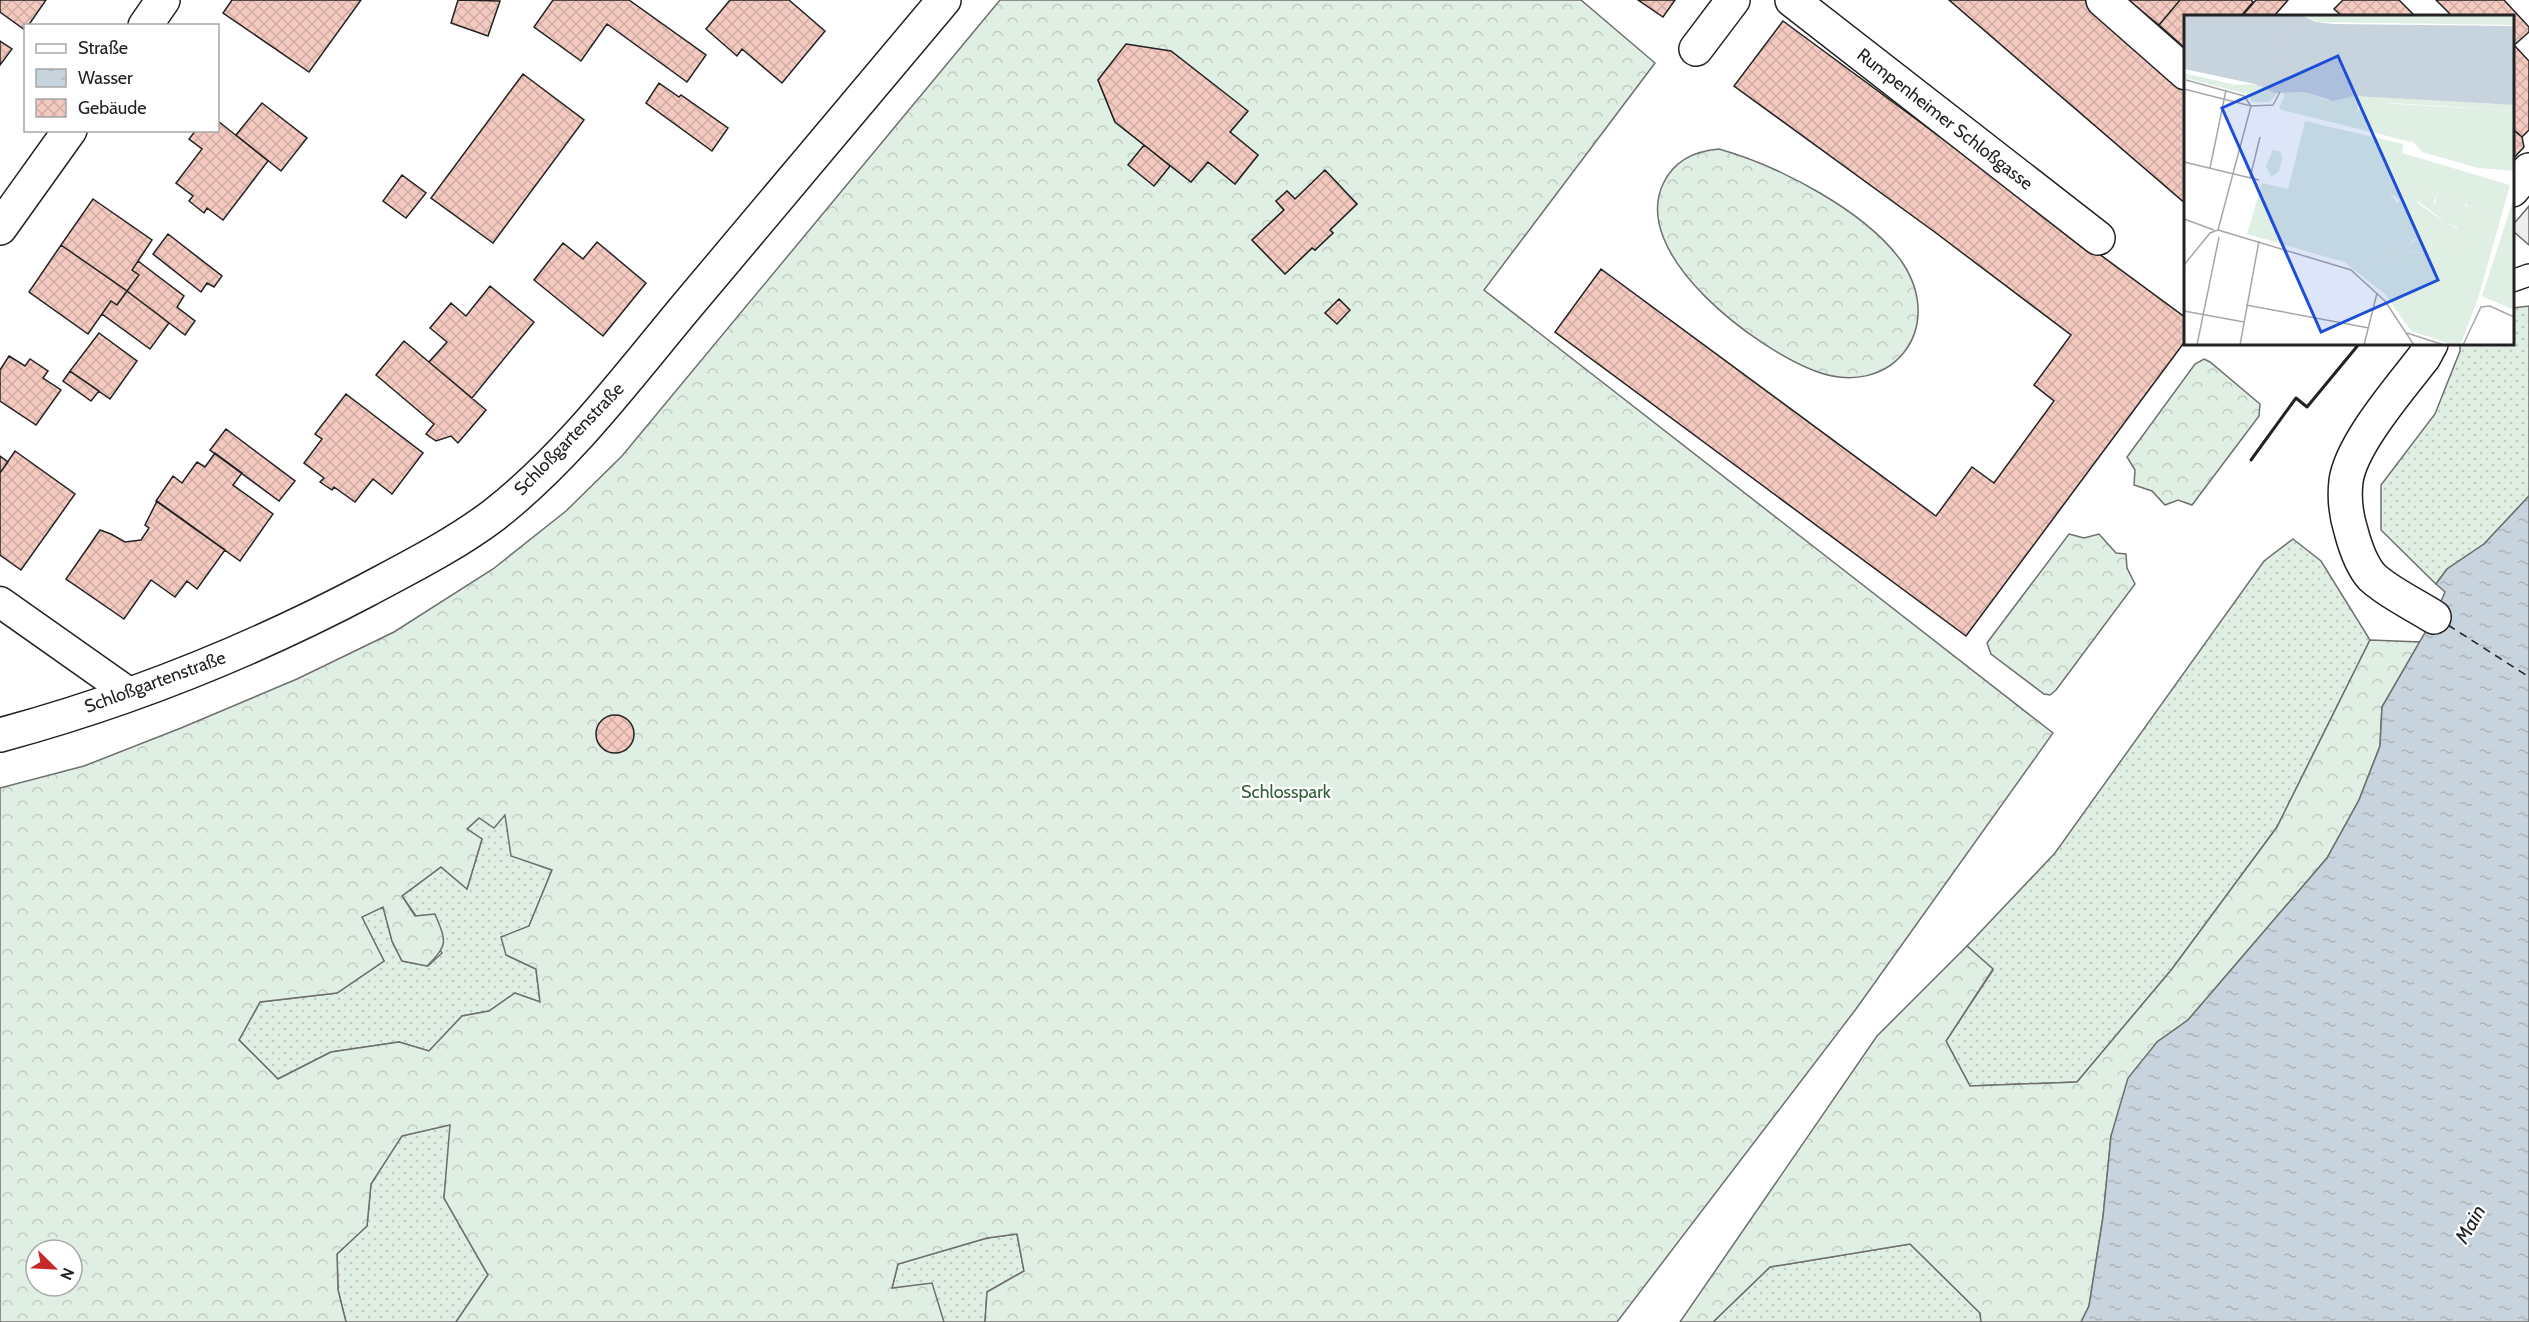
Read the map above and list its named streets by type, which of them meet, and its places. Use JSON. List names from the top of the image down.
{
  "streets": {
    "street": ["Rumpenheimer Schloßgasse", "Schloßgartenstraße"]
  },
  "water": ["Main"],
  "parks": ["Schlosspark"],
  "legend": ["Straße", "Wasser", "Gebäude"],
  "north": "bottom right"
}
